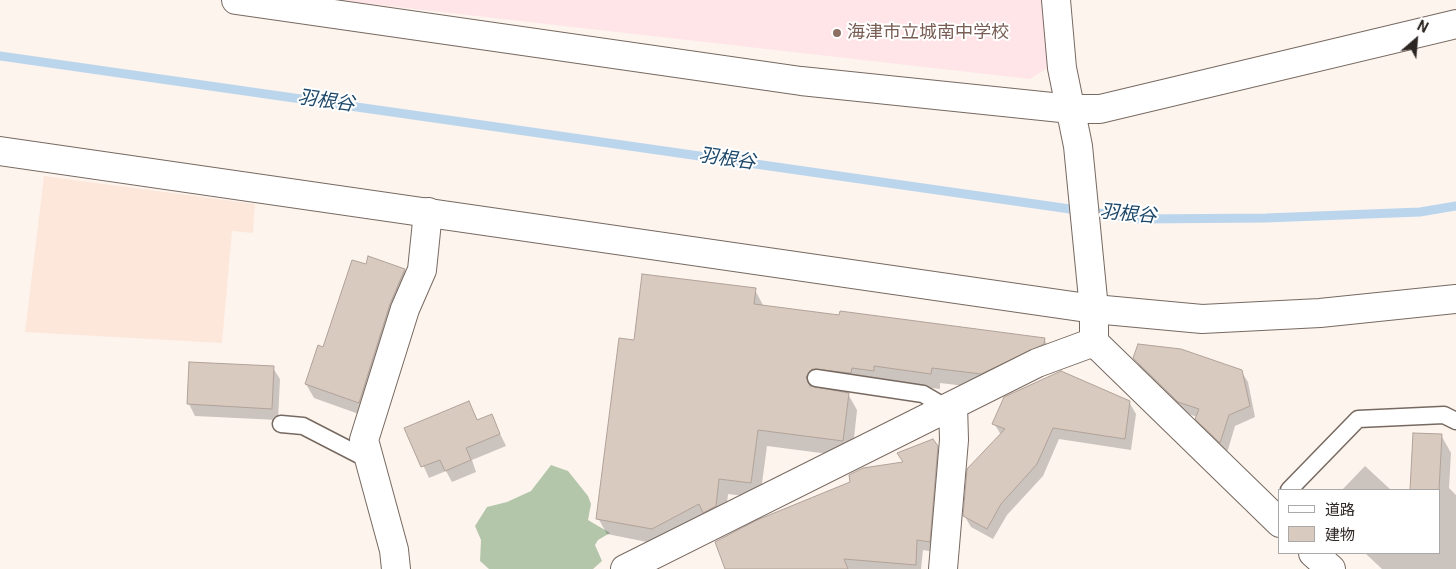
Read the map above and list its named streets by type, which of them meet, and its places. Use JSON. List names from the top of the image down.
{
  "water": ["羽根谷"],
  "places": ["海津市立城南中学校"],
  "legend": ["道路", "建物"],
  "north": "top right"
}
